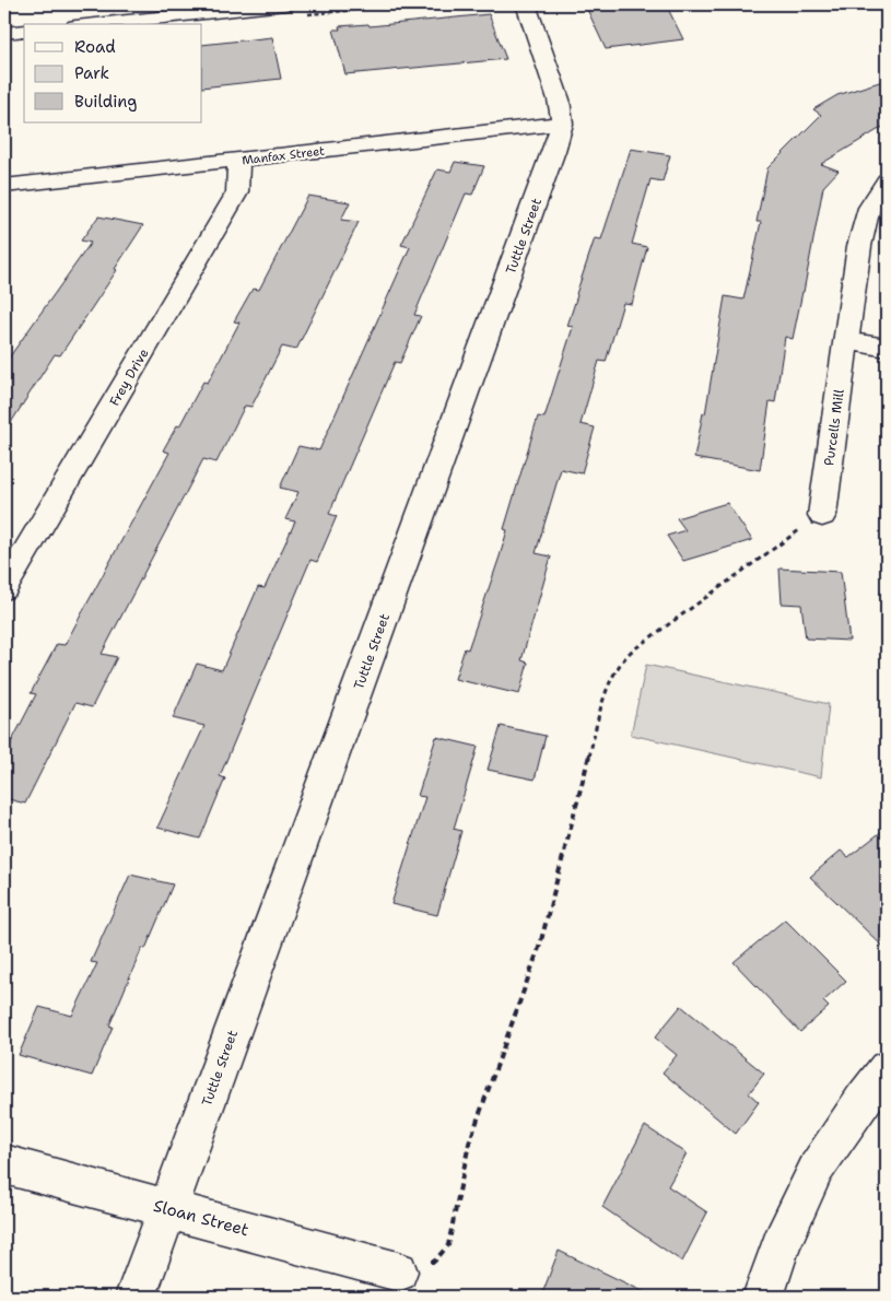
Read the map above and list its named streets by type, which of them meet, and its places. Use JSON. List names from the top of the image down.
{
  "streets": {
    "street": [
      "Manfax Street",
      "Tuttle Street",
      "Frey Drive",
      "Purcells Mill",
      "Sloan Street"
    ]
  },
  "crossings": [
    ["Manfax Street", "Tuttle Street"],
    ["Manfax Street", "Frey Drive"],
    ["Tuttle Street", "Sloan Street"]
  ],
  "legend": ["Road", "Park", "Building"]
}
